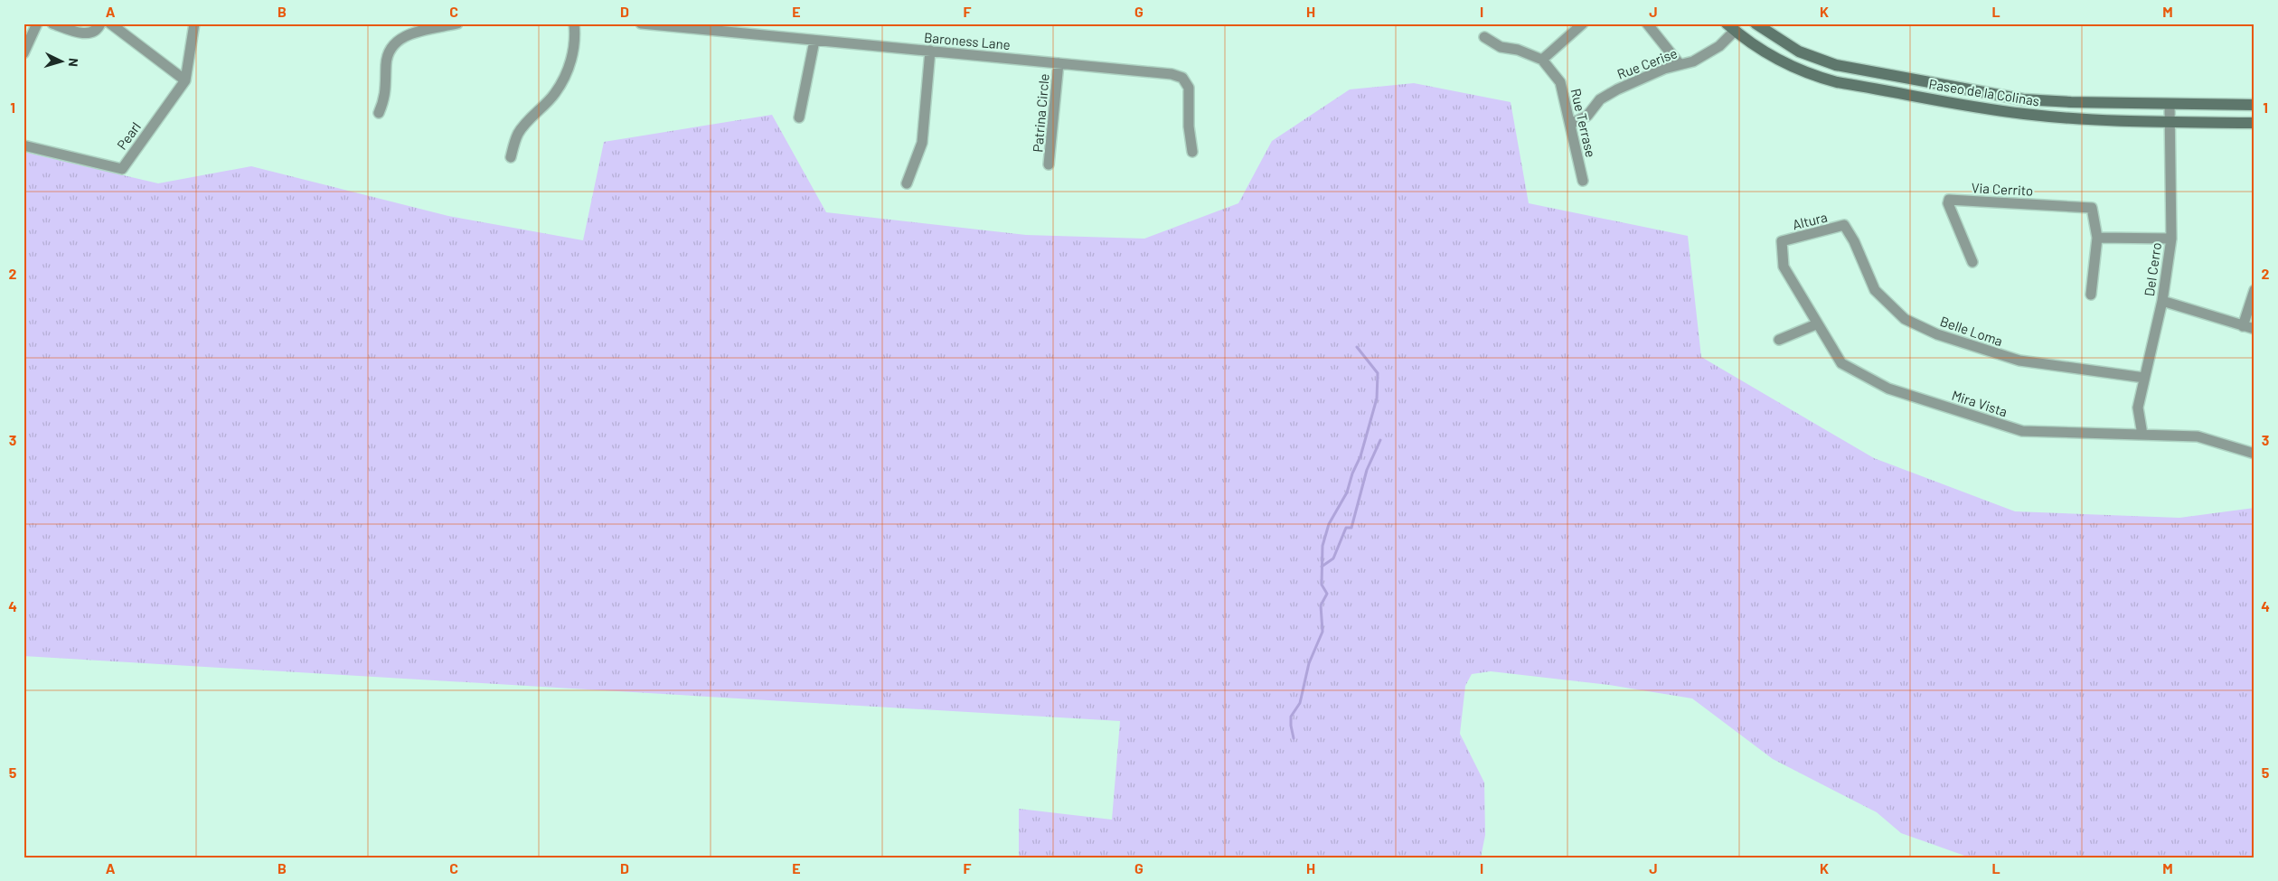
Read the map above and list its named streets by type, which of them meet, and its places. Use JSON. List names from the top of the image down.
{
  "streets": {
    "main road": ["Paseo de la Colinas"],
    "street": [
      "Baroness Lane",
      "Rue Cerise",
      "Patrina Circle",
      "Rue Terrase",
      "Pearl",
      "Via Cerrito",
      "Altura",
      "Del Cerro",
      "Belle Loma",
      "Mira Vista"
    ]
  },
  "crossings": [
    ["Baroness Lane", "Patrina Circle"],
    ["Rue Cerise", "Paseo de la Colinas"],
    ["Rue Cerise", "Rue Terrase"],
    ["Paseo de la Colinas", "Del Cerro"],
    ["Altura", "Belle Loma"],
    ["Altura", "Mira Vista"],
    ["Del Cerro", "Belle Loma"],
    ["Del Cerro", "Mira Vista"]
  ],
  "north": "right",
  "grid": {
    "columns": [
      "A",
      "B",
      "C",
      "D",
      "E",
      "F",
      "G",
      "H",
      "I",
      "J",
      "K",
      "L",
      "M"
    ],
    "rows": [
      "1",
      "2",
      "3",
      "4",
      "5"
    ]
  }
}
